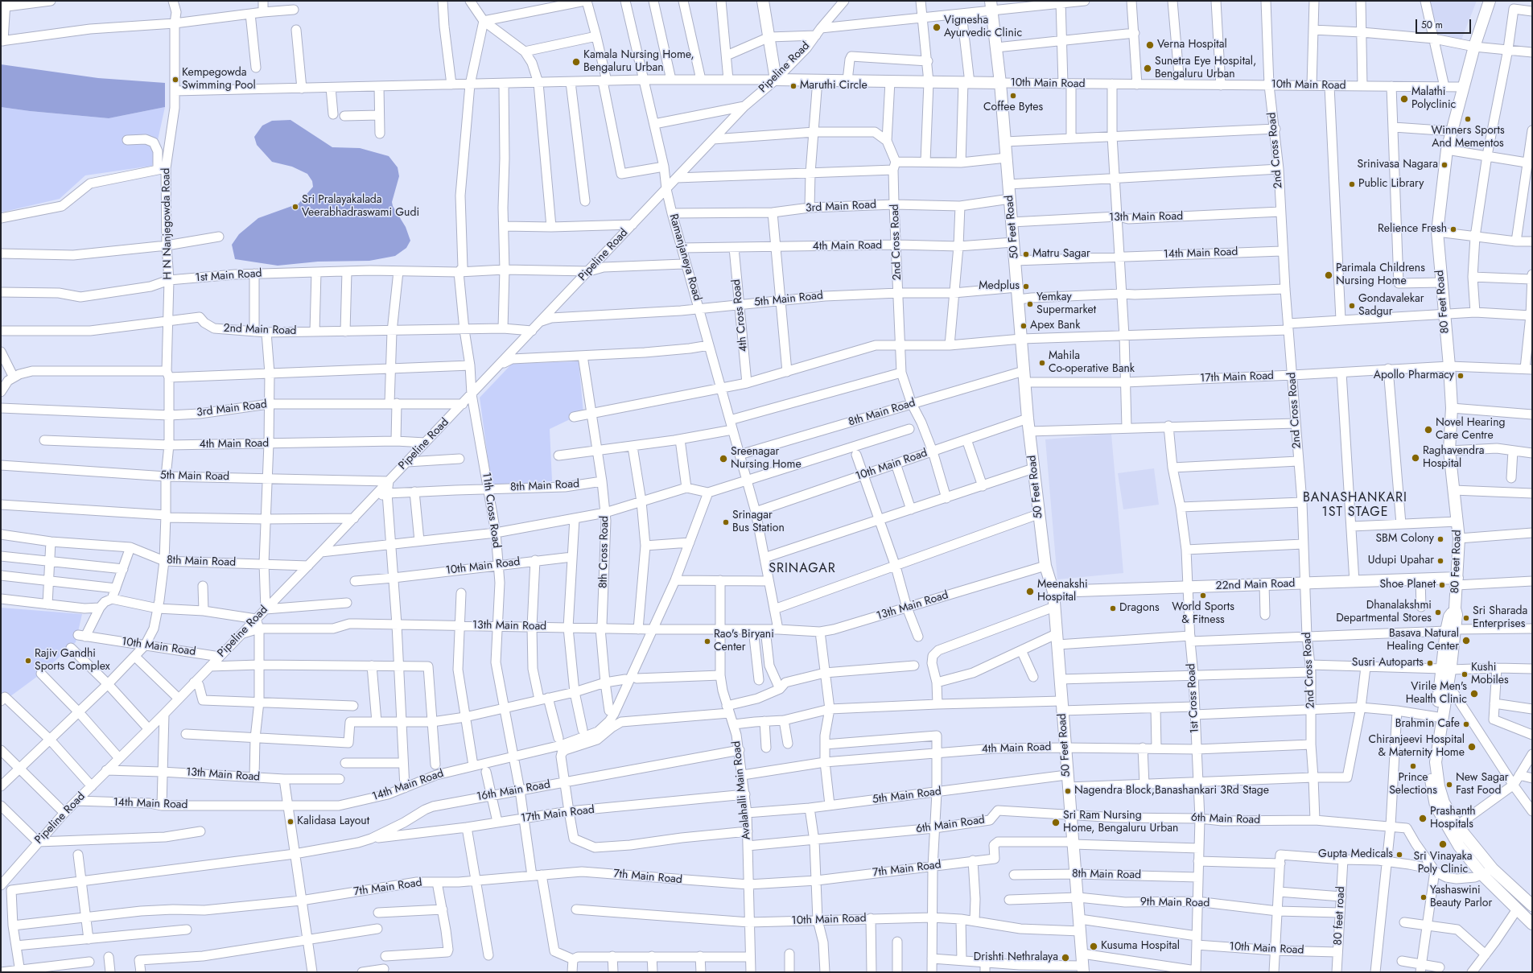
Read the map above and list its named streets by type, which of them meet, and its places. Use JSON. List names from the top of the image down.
{
  "streets": {
    "main road": ["50 Feet Road", "80 Feet Road", "22nd Main Road"],
    "street": [
      "Pipeline Road",
      "10th Main Road",
      "2nd Cross Road",
      "3rd Main Road",
      "13th Main Road",
      "H N Nanjegowda Road",
      "4th Main Road",
      "14th Main Road",
      "Ramanjaneya Road",
      "1st Main Road",
      "5th Main Road",
      "4th Cross Road",
      "2nd Main Road",
      "17th Main Road",
      "8th Main Road",
      "11th Cross Road",
      "8th Cross Road",
      "1st Cross Road",
      "Avalahalli Main Road",
      "16th Main Road",
      "6th Main Road",
      "7th Main Road",
      "9th Main Road",
      "80 feet road"
    ]
  },
  "crossings": [
    ["Pipeline Road", "10th Main Road"],
    ["Pipeline Road", "3rd Main Road"],
    ["Pipeline Road", "13th Main Road"],
    ["Pipeline Road", "4th Main Road"],
    ["Pipeline Road", "14th Main Road"],
    ["Pipeline Road", "Ramanjaneya Road"],
    ["Pipeline Road", "5th Main Road"],
    ["Pipeline Road", "8th Main Road"],
    ["Pipeline Road", "11th Cross Road"],
    ["10th Main Road", "2nd Cross Road"],
    ["10th Main Road", "H N Nanjegowda Road"],
    ["10th Main Road", "50 Feet Road"],
    ["10th Main Road", "Ramanjaneya Road"],
    ["10th Main Road", "80 Feet Road"],
    ["10th Main Road", "11th Cross Road"],
    ["10th Main Road", "1st Cross Road"],
    ["10th Main Road", "Avalahalli Main Road"],
    ["10th Main Road", "80 feet road"],
    ["2nd Cross Road", "3rd Main Road"],
    ["2nd Cross Road", "13th Main Road"],
    ["2nd Cross Road", "4th Main Road"],
    ["2nd Cross Road", "14th Main Road"],
    ["2nd Cross Road", "5th Main Road"],
    ["2nd Cross Road", "17th Main Road"],
    ["2nd Cross Road", "8th Main Road"],
    ["2nd Cross Road", "22nd Main Road"],
    ["2nd Cross Road", "6th Main Road"],
    ["3rd Main Road", "H N Nanjegowda Road"],
    ["3rd Main Road", "50 Feet Road"],
    ["3rd Main Road", "Ramanjaneya Road"],
    ["13th Main Road", "50 Feet Road"],
    ["13th Main Road", "14th Main Road"],
    ["13th Main Road", "11th Cross Road"],
    ["13th Main Road", "8th Cross Road"],
    ["13th Main Road", "Avalahalli Main Road"],
    ["H N Nanjegowda Road", "4th Main Road"],
    ["H N Nanjegowda Road", "1st Main Road"],
    ["H N Nanjegowda Road", "5th Main Road"],
    ["H N Nanjegowda Road", "2nd Main Road"],
    ["H N Nanjegowda Road", "8th Main Road"],
    ["50 Feet Road", "4th Main Road"],
    ["50 Feet Road", "14th Main Road"],
    ["50 Feet Road", "5th Main Road"],
    ["50 Feet Road", "17th Main Road"],
    ["50 Feet Road", "8th Main Road"],
    ["50 Feet Road", "22nd Main Road"],
    ["50 Feet Road", "6th Main Road"],
    ["50 Feet Road", "7th Main Road"],
    ["50 Feet Road", "9th Main Road"],
    ["4th Main Road", "Ramanjaneya Road"],
    ["4th Main Road", "4th Cross Road"],
    ["4th Main Road", "1st Cross Road"],
    ["4th Main Road", "Avalahalli Main Road"],
    ["14th Main Road", "11th Cross Road"],
    ["Ramanjaneya Road", "5th Main Road"],
    ["Ramanjaneya Road", "8th Main Road"],
    ["1st Main Road", "11th Cross Road"],
    ["5th Main Road", "4th Cross Road"],
    ["5th Main Road", "Avalahalli Main Road"],
    ["80 Feet Road", "17th Main Road"],
    ["80 Feet Road", "22nd Main Road"],
    ["2nd Main Road", "11th Cross Road"],
    ["17th Main Road", "11th Cross Road"],
    ["17th Main Road", "Avalahalli Main Road"],
    ["17th Main Road", "16th Main Road"],
    ["8th Main Road", "11th Cross Road"],
    ["8th Main Road", "8th Cross Road"],
    ["8th Main Road", "1st Cross Road"],
    ["11th Cross Road", "16th Main Road"],
    ["11th Cross Road", "7th Main Road"],
    ["22nd Main Road", "1st Cross Road"],
    ["1st Cross Road", "6th Main Road"],
    ["1st Cross Road", "9th Main Road"],
    ["Avalahalli Main Road", "16th Main Road"],
    ["Avalahalli Main Road", "6th Main Road"],
    ["Avalahalli Main Road", "7th Main Road"],
    ["9th Main Road", "80 feet road"]
  ],
  "districts": ["BANASHANKARI 1ST STAGE", "SRINAGAR"],
  "places": [
    "Vignesha Ayurvedic Clinic",
    "Verna Hospital",
    "Kamala Nursing Home, Bengaluru Urban",
    "Sunetra Eye Hospital, Bengaluru Urban",
    "Kempegowda Swimming Pool",
    "Maruthi Circle",
    "Coffee Bytes",
    "Malathi Polyclinic",
    "Winners Sports And Mementos",
    "Srinivasa Nagara",
    "Public Library",
    "Sri Pralayakalada Veerabhadraswami Gudi",
    "Relience Fresh",
    "Matru Sagar",
    "Parimala Childrens Nursing Home",
    "Medplus",
    "Yemkay Supermarket",
    "Gondavalekar Sadgur",
    "Apex Bank",
    "Mahila Co-operative Bank",
    "Apollo Pharmacy",
    "Novel Hearing Care Centre",
    "Raghavendra Hospital",
    "Sreenagar Nursing Home",
    "Srinagar Bus Station",
    "SBM Colony",
    "Udupi Upahar",
    "Shoe Planet",
    "Meenakshi Hospital",
    "World Sports & Fitness",
    "Dragons",
    "Dhanalakshmi Departmental Stores",
    "Sri Sharada Enterprises",
    "Basava Natural Healing Center",
    "Rao's Biryani Center",
    "Rajiv Gandhi Sports Complex",
    "Susri Autoparts",
    "Kushi Mobiles",
    "Virile Men's Health Clinic",
    "Brahmin Cafe",
    "Chiranjeevi Hospital & Maternity Home",
    "Prince Selections",
    "New Sagar Fast Food",
    "Nagendra Block,Banashankari 3Rd Stage",
    "Prashanth Hospitals",
    "Kalidasa Layout",
    "Sri Ram Nursing Home, Bengaluru Urban",
    "Sri Vinayaka Poly Clinic",
    "Gupta Medicals",
    "Yashaswini Beauty Parlor",
    "Kusuma Hospital",
    "Drishti Nethralaya"
  ],
  "scale_bar": "50 m"
}
